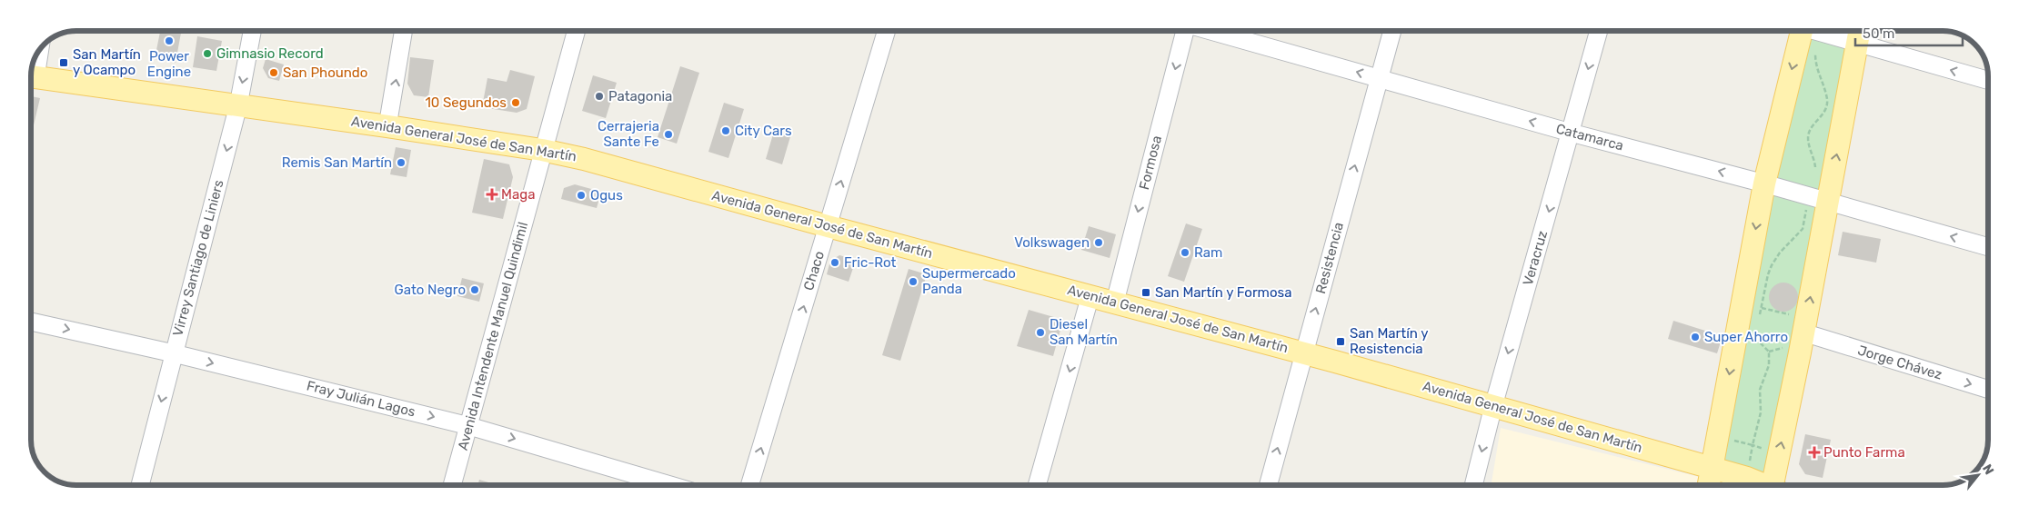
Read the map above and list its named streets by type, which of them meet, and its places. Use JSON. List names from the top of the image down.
{
  "streets": {
    "main road": ["Avenida General José de San Martín"],
    "street": [
      "Catamarca",
      "Formosa",
      "Virrey Santiago de Liniers",
      "Resistencia",
      "Veracruz",
      "Chaco",
      "Avenida Intendente Manuel Quindimil",
      "Jorge Chávez",
      "Fray Julián Lagos"
    ]
  },
  "crossings": [
    ["Catamarca", "Resistencia"],
    ["Catamarca", "Veracruz"],
    ["Avenida General José de San Martín", "Formosa"],
    ["Avenida General José de San Martín", "Virrey Santiago de Liniers"],
    ["Avenida General José de San Martín", "Resistencia"],
    ["Avenida General José de San Martín", "Veracruz"],
    ["Avenida General José de San Martín", "Chaco"],
    ["Avenida General José de San Martín", "Avenida Intendente Manuel Quindimil"],
    ["Virrey Santiago de Liniers", "Fray Julián Lagos"],
    ["Avenida Intendente Manuel Quindimil", "Fray Julián Lagos"]
  ],
  "one_way": [
    "Catamarca",
    "Formosa",
    "Virrey Santiago de Liniers",
    "Resistencia",
    "Veracruz",
    "Chaco",
    "Jorge Chávez",
    "Fray Julián Lagos"
  ],
  "places": {
    "other": [
      "Power Engine",
      "Gimnasio Record",
      "San Phoundo",
      "Patagonia",
      "10 Segundos",
      "City Cars",
      "Cerrajeria Sante Fe",
      "Remis San Martín",
      "Ogus",
      "Volkswagen",
      "Ram",
      "Fric-Rot",
      "Supermercado Panda",
      "Gato Negro",
      "Diesel San Martín",
      "Super Ahorro"
    ],
    "transit": ["San Martín y Ocampo", "San Martín y Formosa", "San Martín y Resistencia"],
    "health": ["Maga", "Punto Farma"]
  },
  "scale_bar": "50 m",
  "north": "top right"
}
